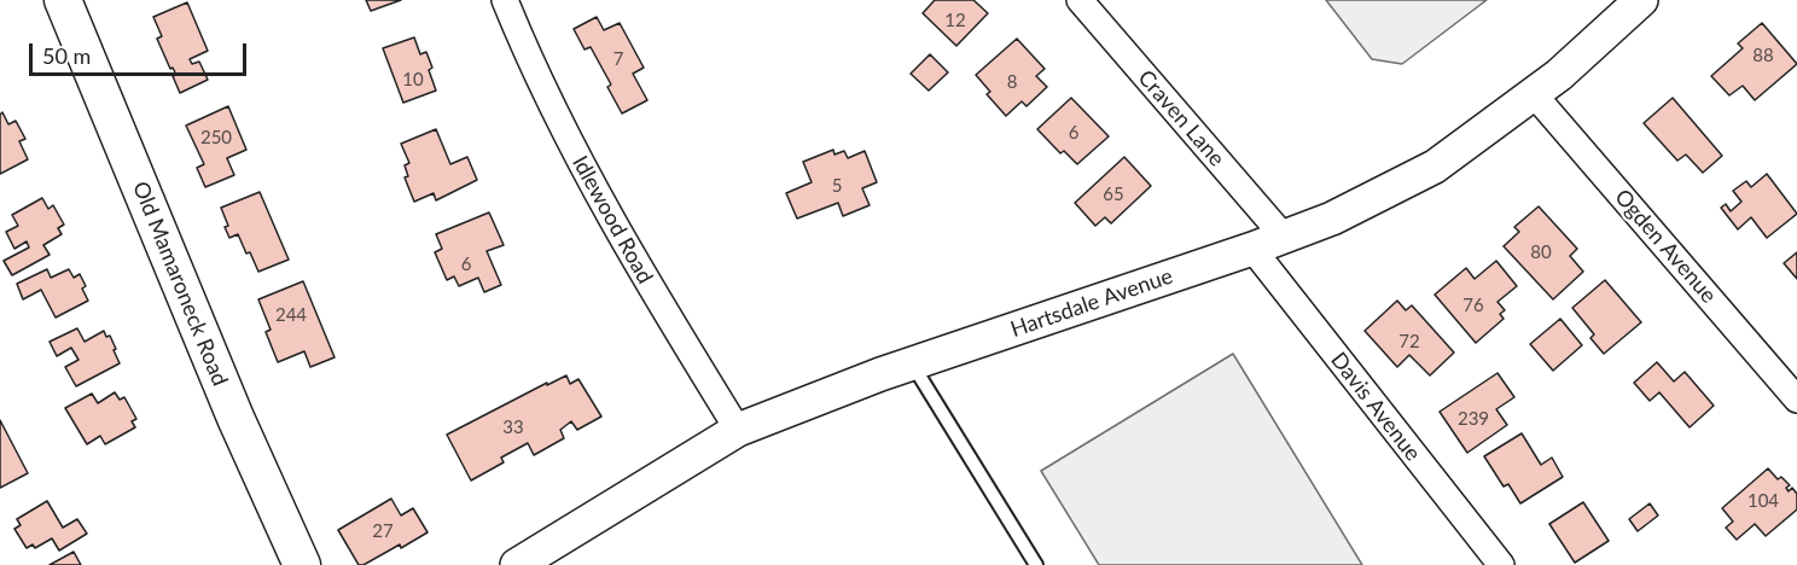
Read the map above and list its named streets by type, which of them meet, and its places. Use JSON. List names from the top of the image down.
{
  "streets": {
    "main road": ["Old Mamaroneck Road"],
    "street": [
      "Craven Lane",
      "Idlewood Road",
      "Ogden Avenue",
      "Hartsdale Avenue",
      "Davis Avenue"
    ]
  },
  "crossings": [
    ["Craven Lane", "Hartsdale Avenue"],
    ["Idlewood Road", "Hartsdale Avenue"],
    ["Ogden Avenue", "Hartsdale Avenue"],
    ["Hartsdale Avenue", "Davis Avenue"]
  ],
  "house_numbers": [
    "12",
    "88",
    "7",
    "10",
    "8",
    "6",
    "250",
    "5",
    "65",
    "80",
    "6",
    "76",
    "244",
    "72",
    "239",
    "33",
    "104",
    "27"
  ],
  "scale_bar": "50 m"
}
